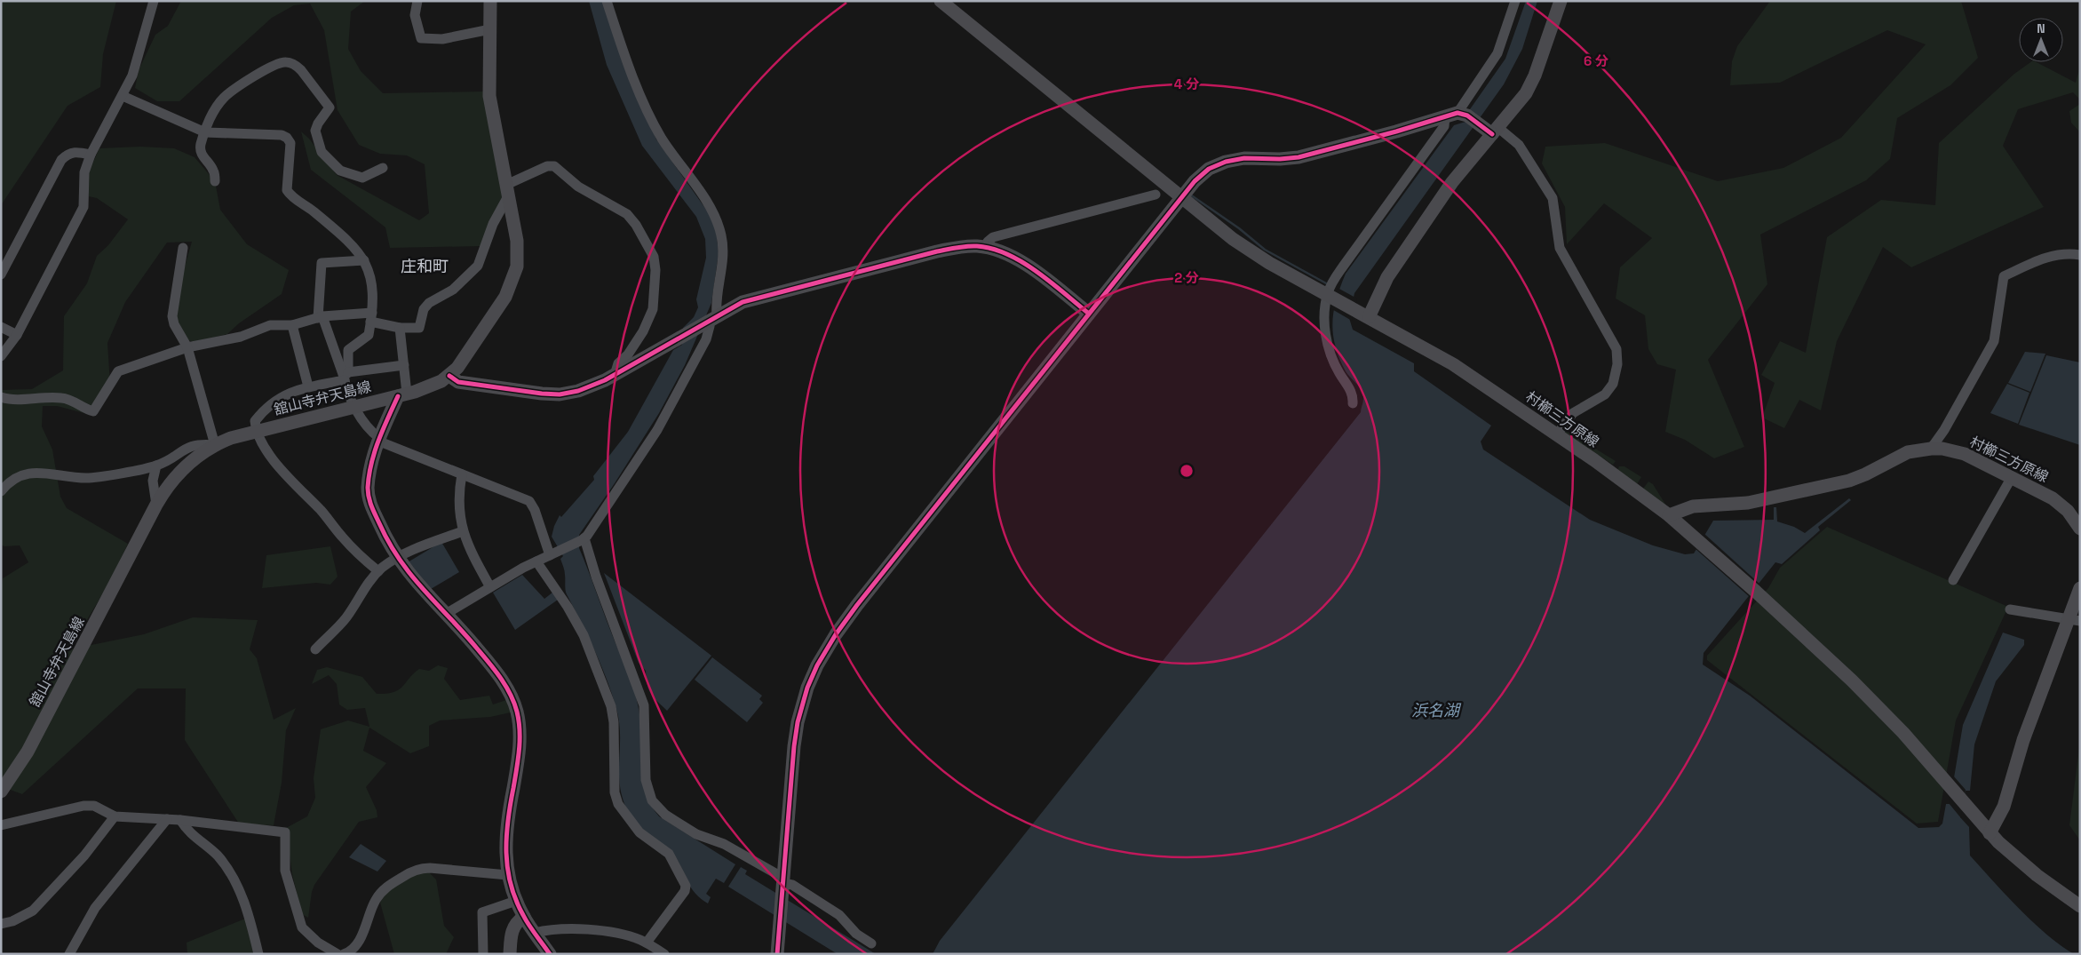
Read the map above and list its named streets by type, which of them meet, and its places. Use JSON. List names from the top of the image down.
{
  "streets": {
    "street": ["舘山寺弁天島線", "村櫛三方原線"]
  },
  "districts": ["庄和町"],
  "water": ["浜名湖"],
  "north": "top",
  "rings": ["6 分", "4 分", "2 分"]
}
